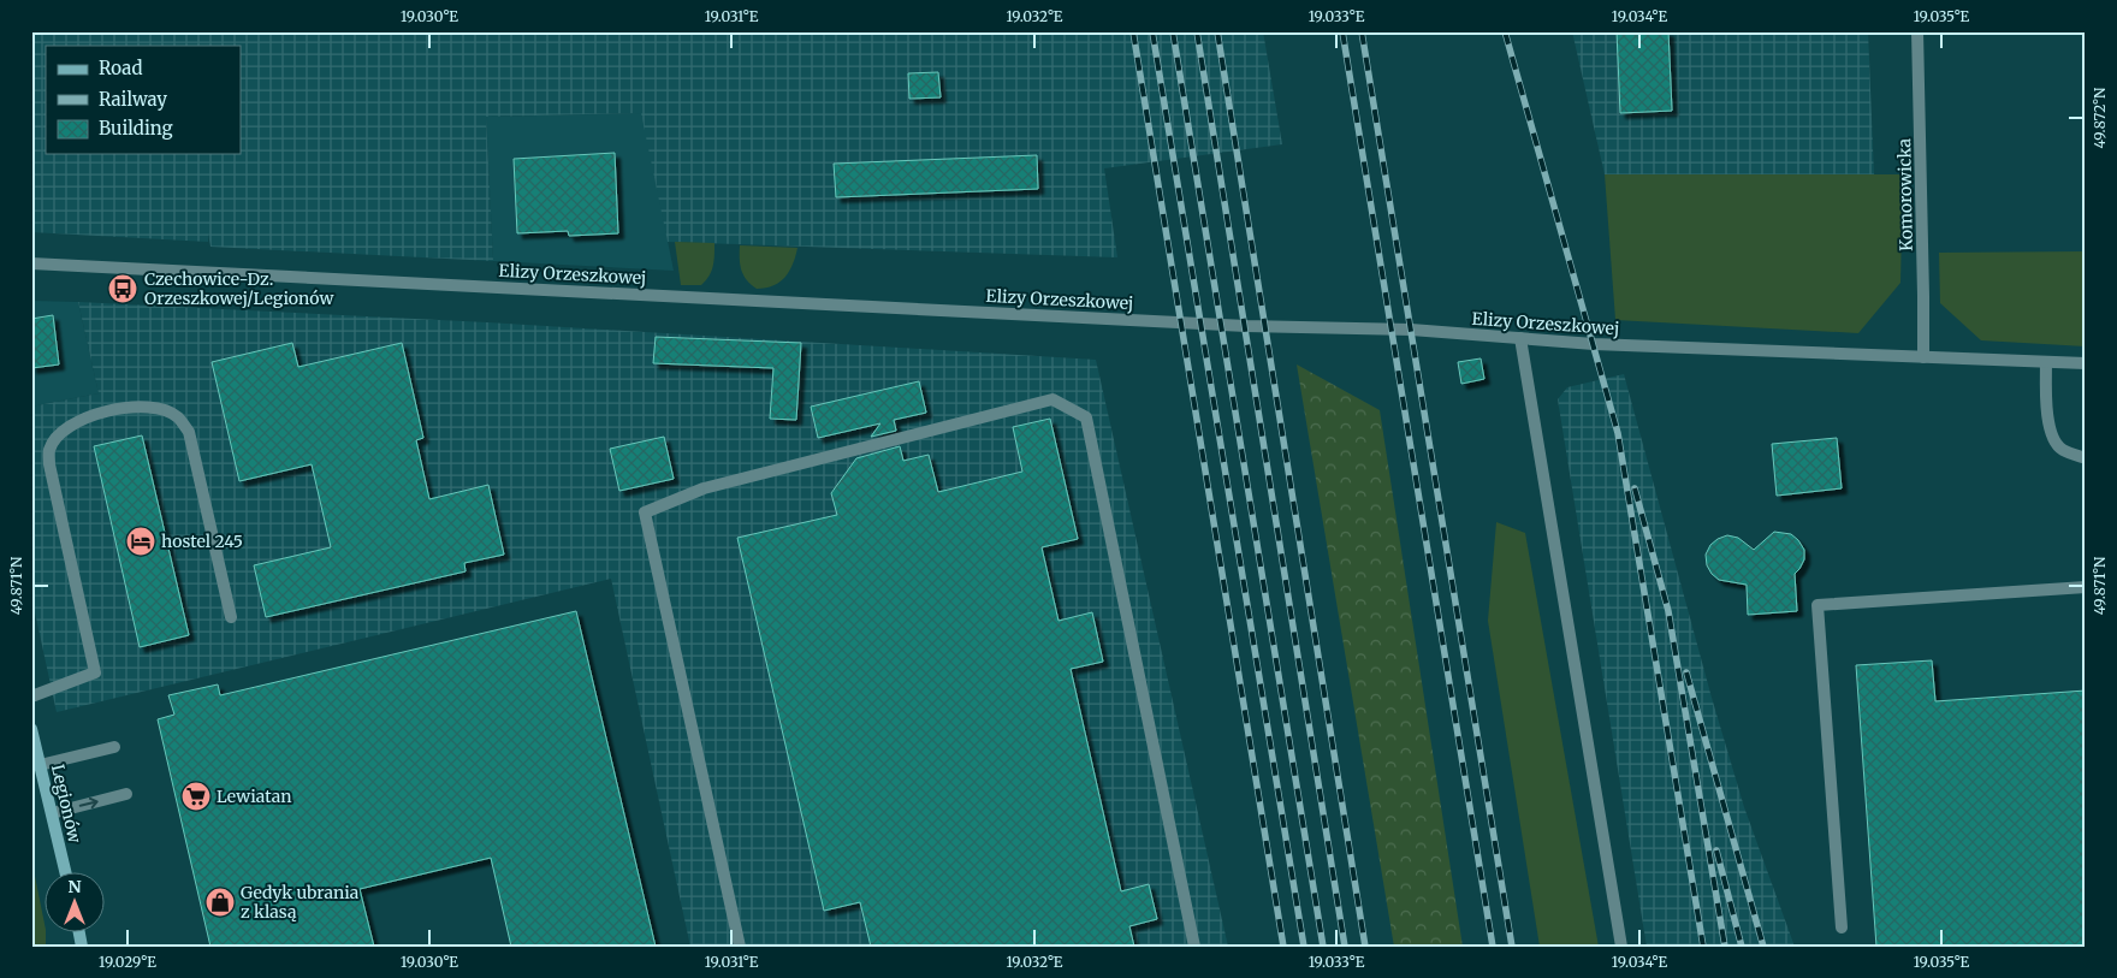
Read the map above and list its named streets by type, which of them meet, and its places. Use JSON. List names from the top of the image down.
{
  "streets": {
    "street": ["Komorowicka", "Elizy Orzeszkowej", "Legionów"]
  },
  "crossings": [
    ["Komorowicka", "Elizy Orzeszkowej"]
  ],
  "places": {
    "bus stop": ["Czechowice-Dz. Orzeszkowej/Legionów"],
    "hotel": ["hostel 245"],
    "supermarket": ["Lewiatan"],
    "shop": ["Gedyk ubrania z klasą"]
  },
  "legend": ["Road", "Railway", "Building"],
  "north": "top",
  "coordinates": [
    "19.030°E",
    "19.031°E",
    "19.032°E",
    "19.033°E",
    "19.034°E",
    "19.035°E",
    "49.872°N",
    "49.871°N",
    "19.029°E"
  ]
}
